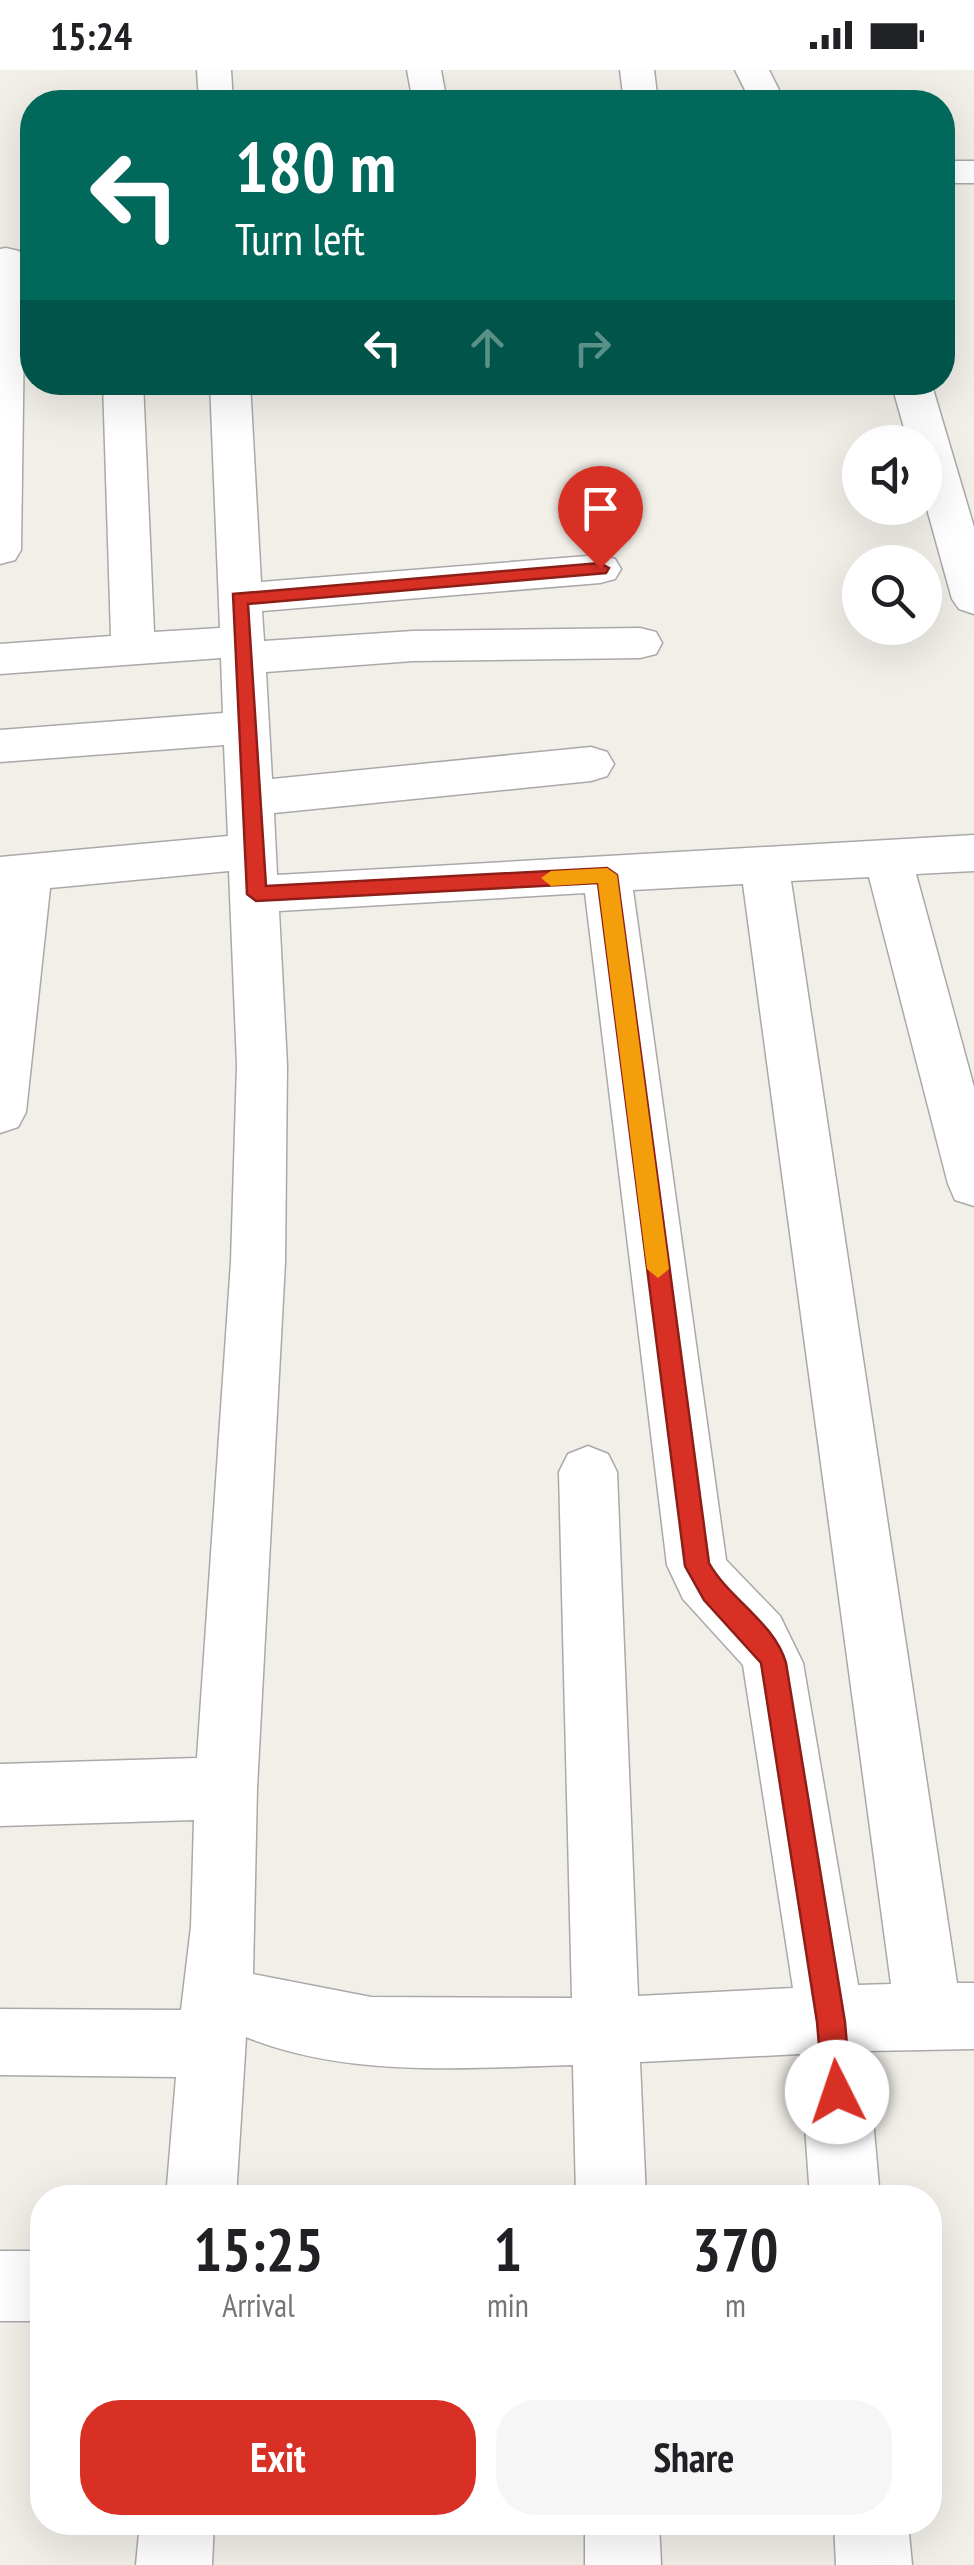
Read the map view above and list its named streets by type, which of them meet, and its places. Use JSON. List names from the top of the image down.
{
  "page": {
    "status": "15:24",
    "turn": ["180 m", "Turn left"],
    "eta": [
      "15:25",
      "Arrival",
      "1",
      "min",
      "370",
      "m"
    ],
    "buttons": ["Exit", "Share"]
  }
}
